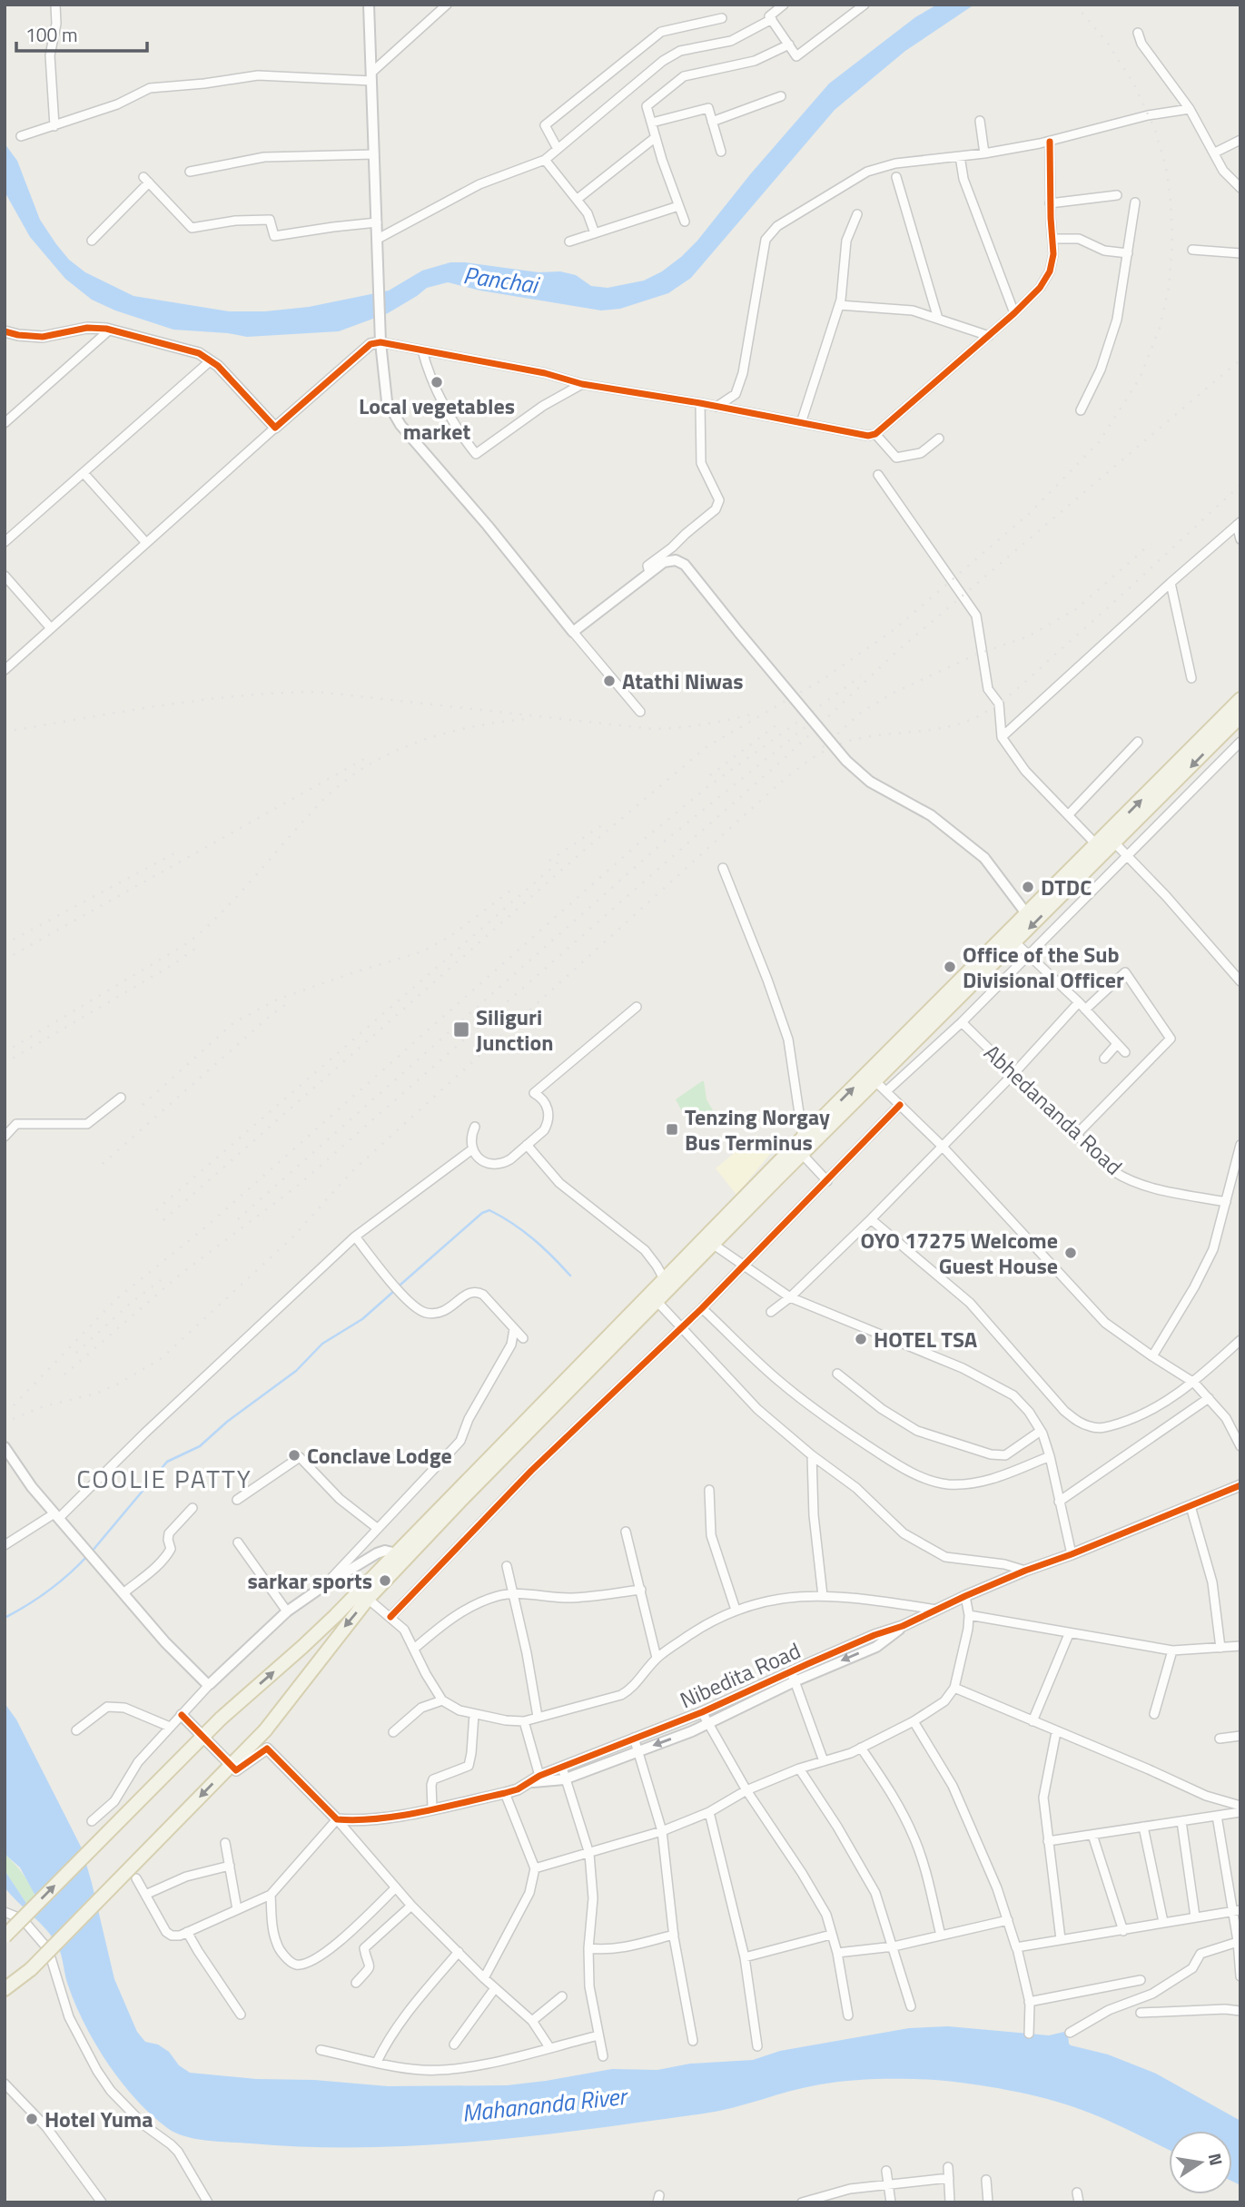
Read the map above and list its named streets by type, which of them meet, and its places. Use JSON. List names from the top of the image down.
{
  "streets": {
    "street": ["Abhedananda Road", "Nibedita Road"]
  },
  "districts": ["COOLIE PATTY"],
  "water": ["Panchai", "Mahananda River"],
  "places": {
    "other": [
      "Local vegetables market",
      "Atathi Niwas",
      "DTDC",
      "Office of the Sub Divisional Officer",
      "OYO 17275 Welcome Guest House",
      "HOTEL TSA",
      "Conclave Lodge",
      "sarkar sports",
      "Hotel Yuma"
    ],
    "transit": ["Siliguri Junction", "Tenzing Norgay Bus Terminus"]
  },
  "scale_bar": "100 m",
  "north": "right"
}
